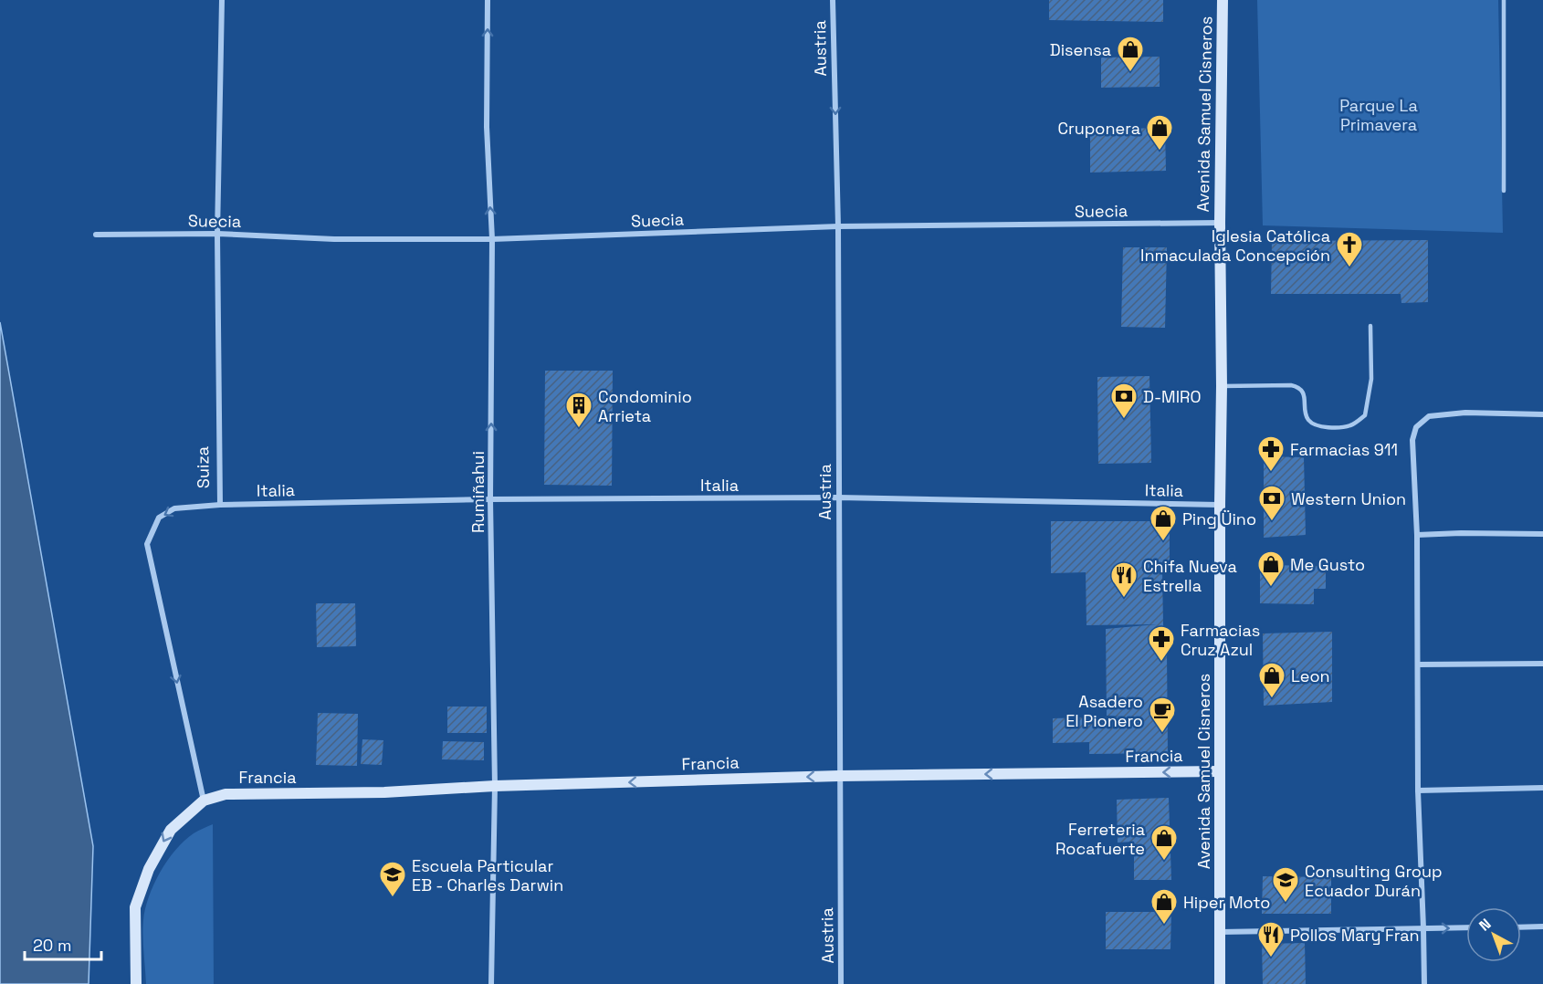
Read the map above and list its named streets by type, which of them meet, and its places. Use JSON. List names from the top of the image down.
{
  "streets": {
    "street": [
      "Austria",
      "Avenida Samuel Cisneros",
      "Suecia",
      "Suiza",
      "Italia",
      "Rumiñahui",
      "Francia"
    ]
  },
  "crossings": [
    ["Austria", "Suecia"],
    ["Austria", "Italia"],
    ["Austria", "Francia"],
    ["Avenida Samuel Cisneros", "Suecia"],
    ["Avenida Samuel Cisneros", "Italia"],
    ["Avenida Samuel Cisneros", "Francia"],
    ["Suecia", "Suiza"],
    ["Suecia", "Rumiñahui"],
    ["Suiza", "Italia"],
    ["Suiza", "Francia"],
    ["Italia", "Rumiñahui"],
    ["Rumiñahui", "Francia"]
  ],
  "one_way": ["Rumiñahui", "Francia"],
  "parks": ["Parque La Primavera"],
  "places": {
    "shop": [
      "Disensa",
      "Cruponera",
      "Ping Üino",
      "Me Gusto",
      "Leon",
      "Ferreteria Rocafuerte",
      "Hiper Moto"
    ],
    "church": ["Iglesia Católica Inmaculada Concepción"],
    "bank": ["D-MIRO", "Western Union"],
    "building": ["Condominio Arrieta"],
    "pharmacy": ["Farmacias 911", "Farmacias Cruz Azul"],
    "restaurant": ["Chifa Nueva Estrella", "Pollos Mary Fran"],
    "cafe": ["Asadero El Pionero"],
    "school or university": ["Escuela Particular EB - Charles Darwin", "Consulting Group Ecuador Durán"]
  },
  "scale_bar": "20 m",
  "north": "top left"
}
